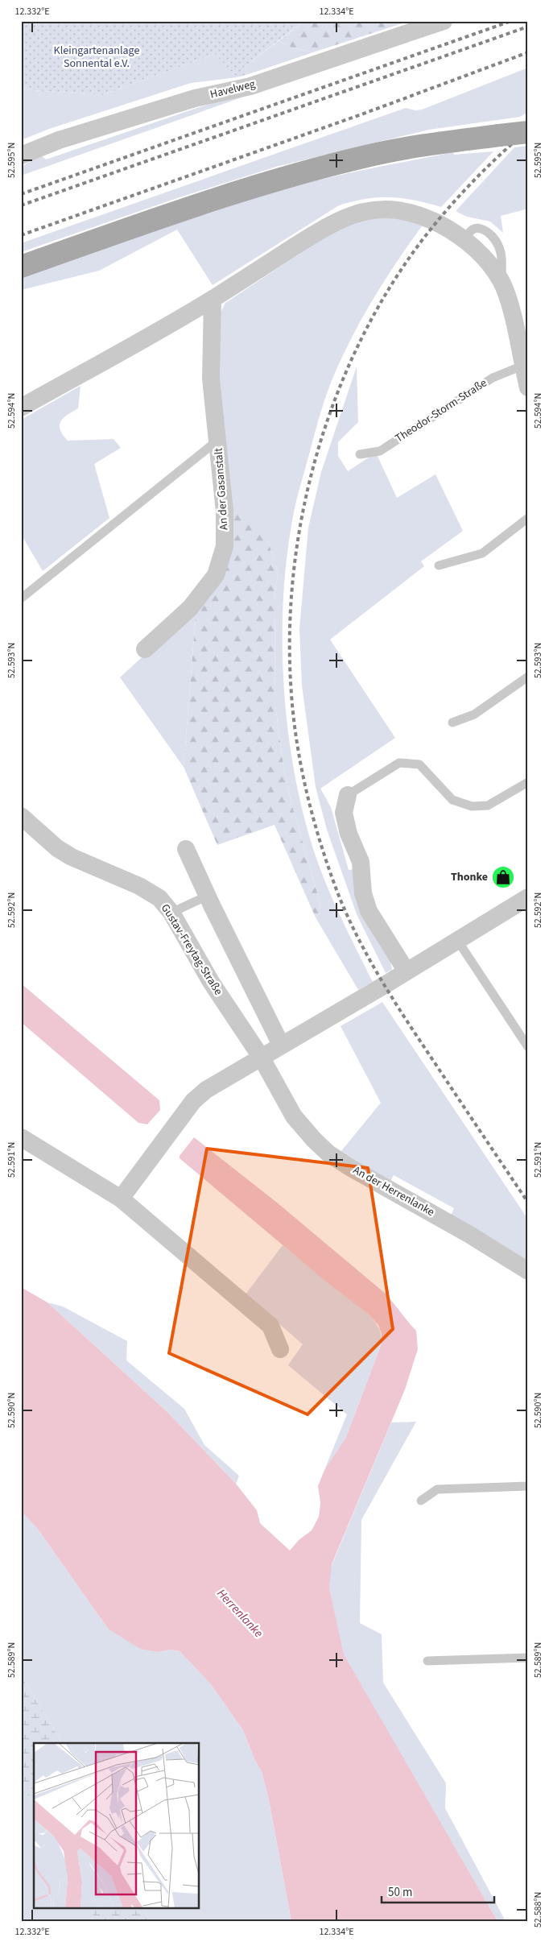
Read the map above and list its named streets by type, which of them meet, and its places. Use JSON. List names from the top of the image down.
{
  "streets": {
    "street": [
      "Havelweg",
      "An der Gasanstalt",
      "Gustav-Freytag-Straße",
      "An der Herrenlanke"
    ],
    "lane": ["Theodor-Storm-Straße"]
  },
  "crossings": [
    ["Gustav-Freytag-Straße", "An der Herrenlanke"]
  ],
  "water": ["Herrenlanke"],
  "parks": ["Kleingartenanlage Sonnental e.V."],
  "places": {
    "shop": ["Thonke"]
  },
  "scale_bar": "50 m",
  "coordinates": [
    "12.332°E",
    "12.334°E",
    "52.595°N",
    "52.594°N",
    "52.593°N",
    "52.592°N",
    "52.591°N",
    "52.590°N",
    "52.589°N",
    "52.588°N"
  ]
}
